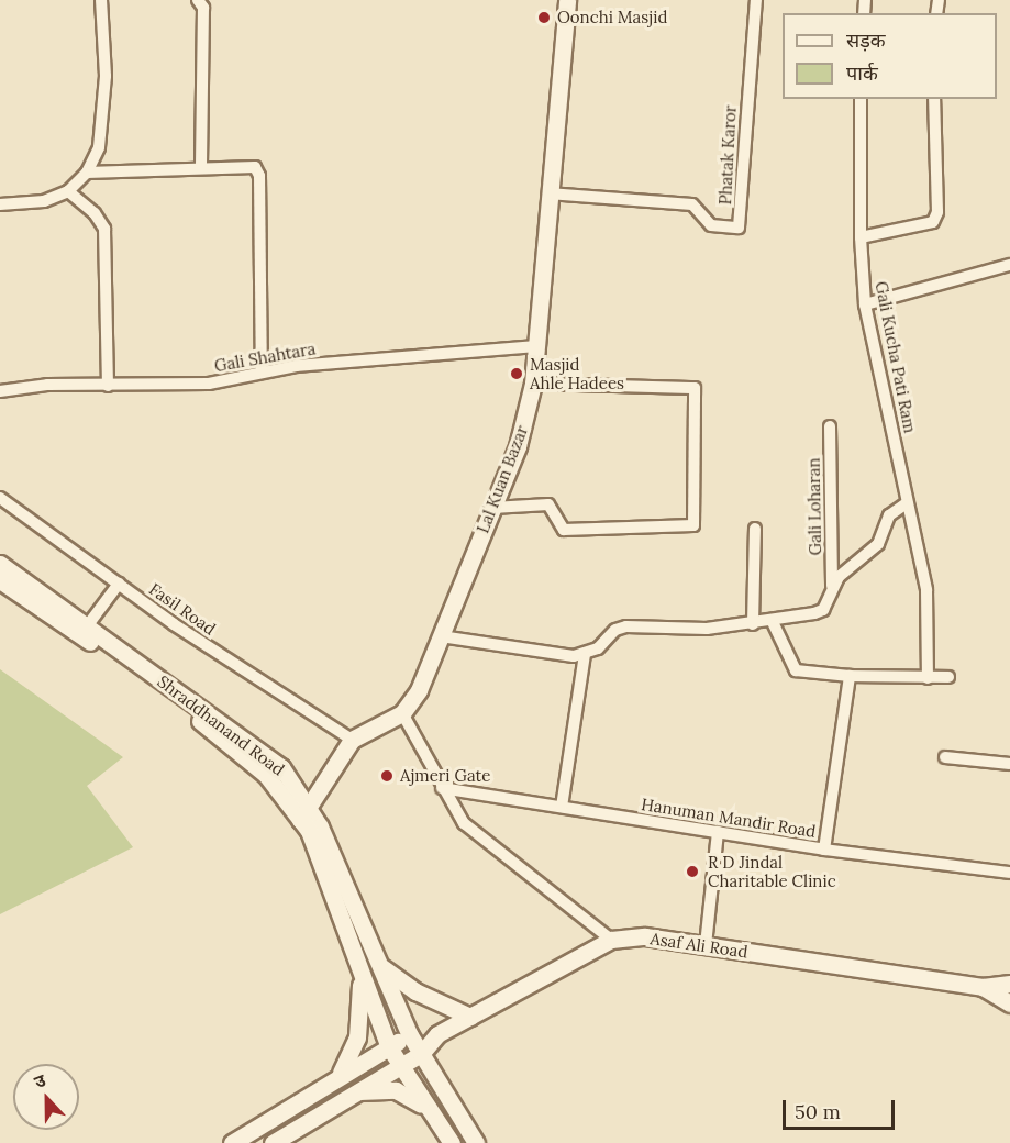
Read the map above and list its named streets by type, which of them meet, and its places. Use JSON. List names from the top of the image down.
{
  "streets": {
    "street": [
      "Phatak Karor",
      "Gali Shahtara",
      "Gali Kucha Pati Ram",
      "Lal Kuan Bazar",
      "Gali Loharan",
      "Fasil Road",
      "Shraddhanand Road",
      "Hanuman Mandir Road",
      "Asaf Ali Road"
    ]
  },
  "crossings": [
    ["Phatak Karor", "Lal Kuan Bazar"],
    ["Gali Shahtara", "Lal Kuan Bazar"],
    ["Lal Kuan Bazar", "Fasil Road"]
  ],
  "places": [
    "Oonchi Masjid",
    "Masjid Ahle Hadees",
    "Ajmeri Gate",
    "R D Jindal Charitable Clinic"
  ],
  "legend": ["सड़क", "पार्क"],
  "scale_bar": "50 m",
  "north": "top"
}
